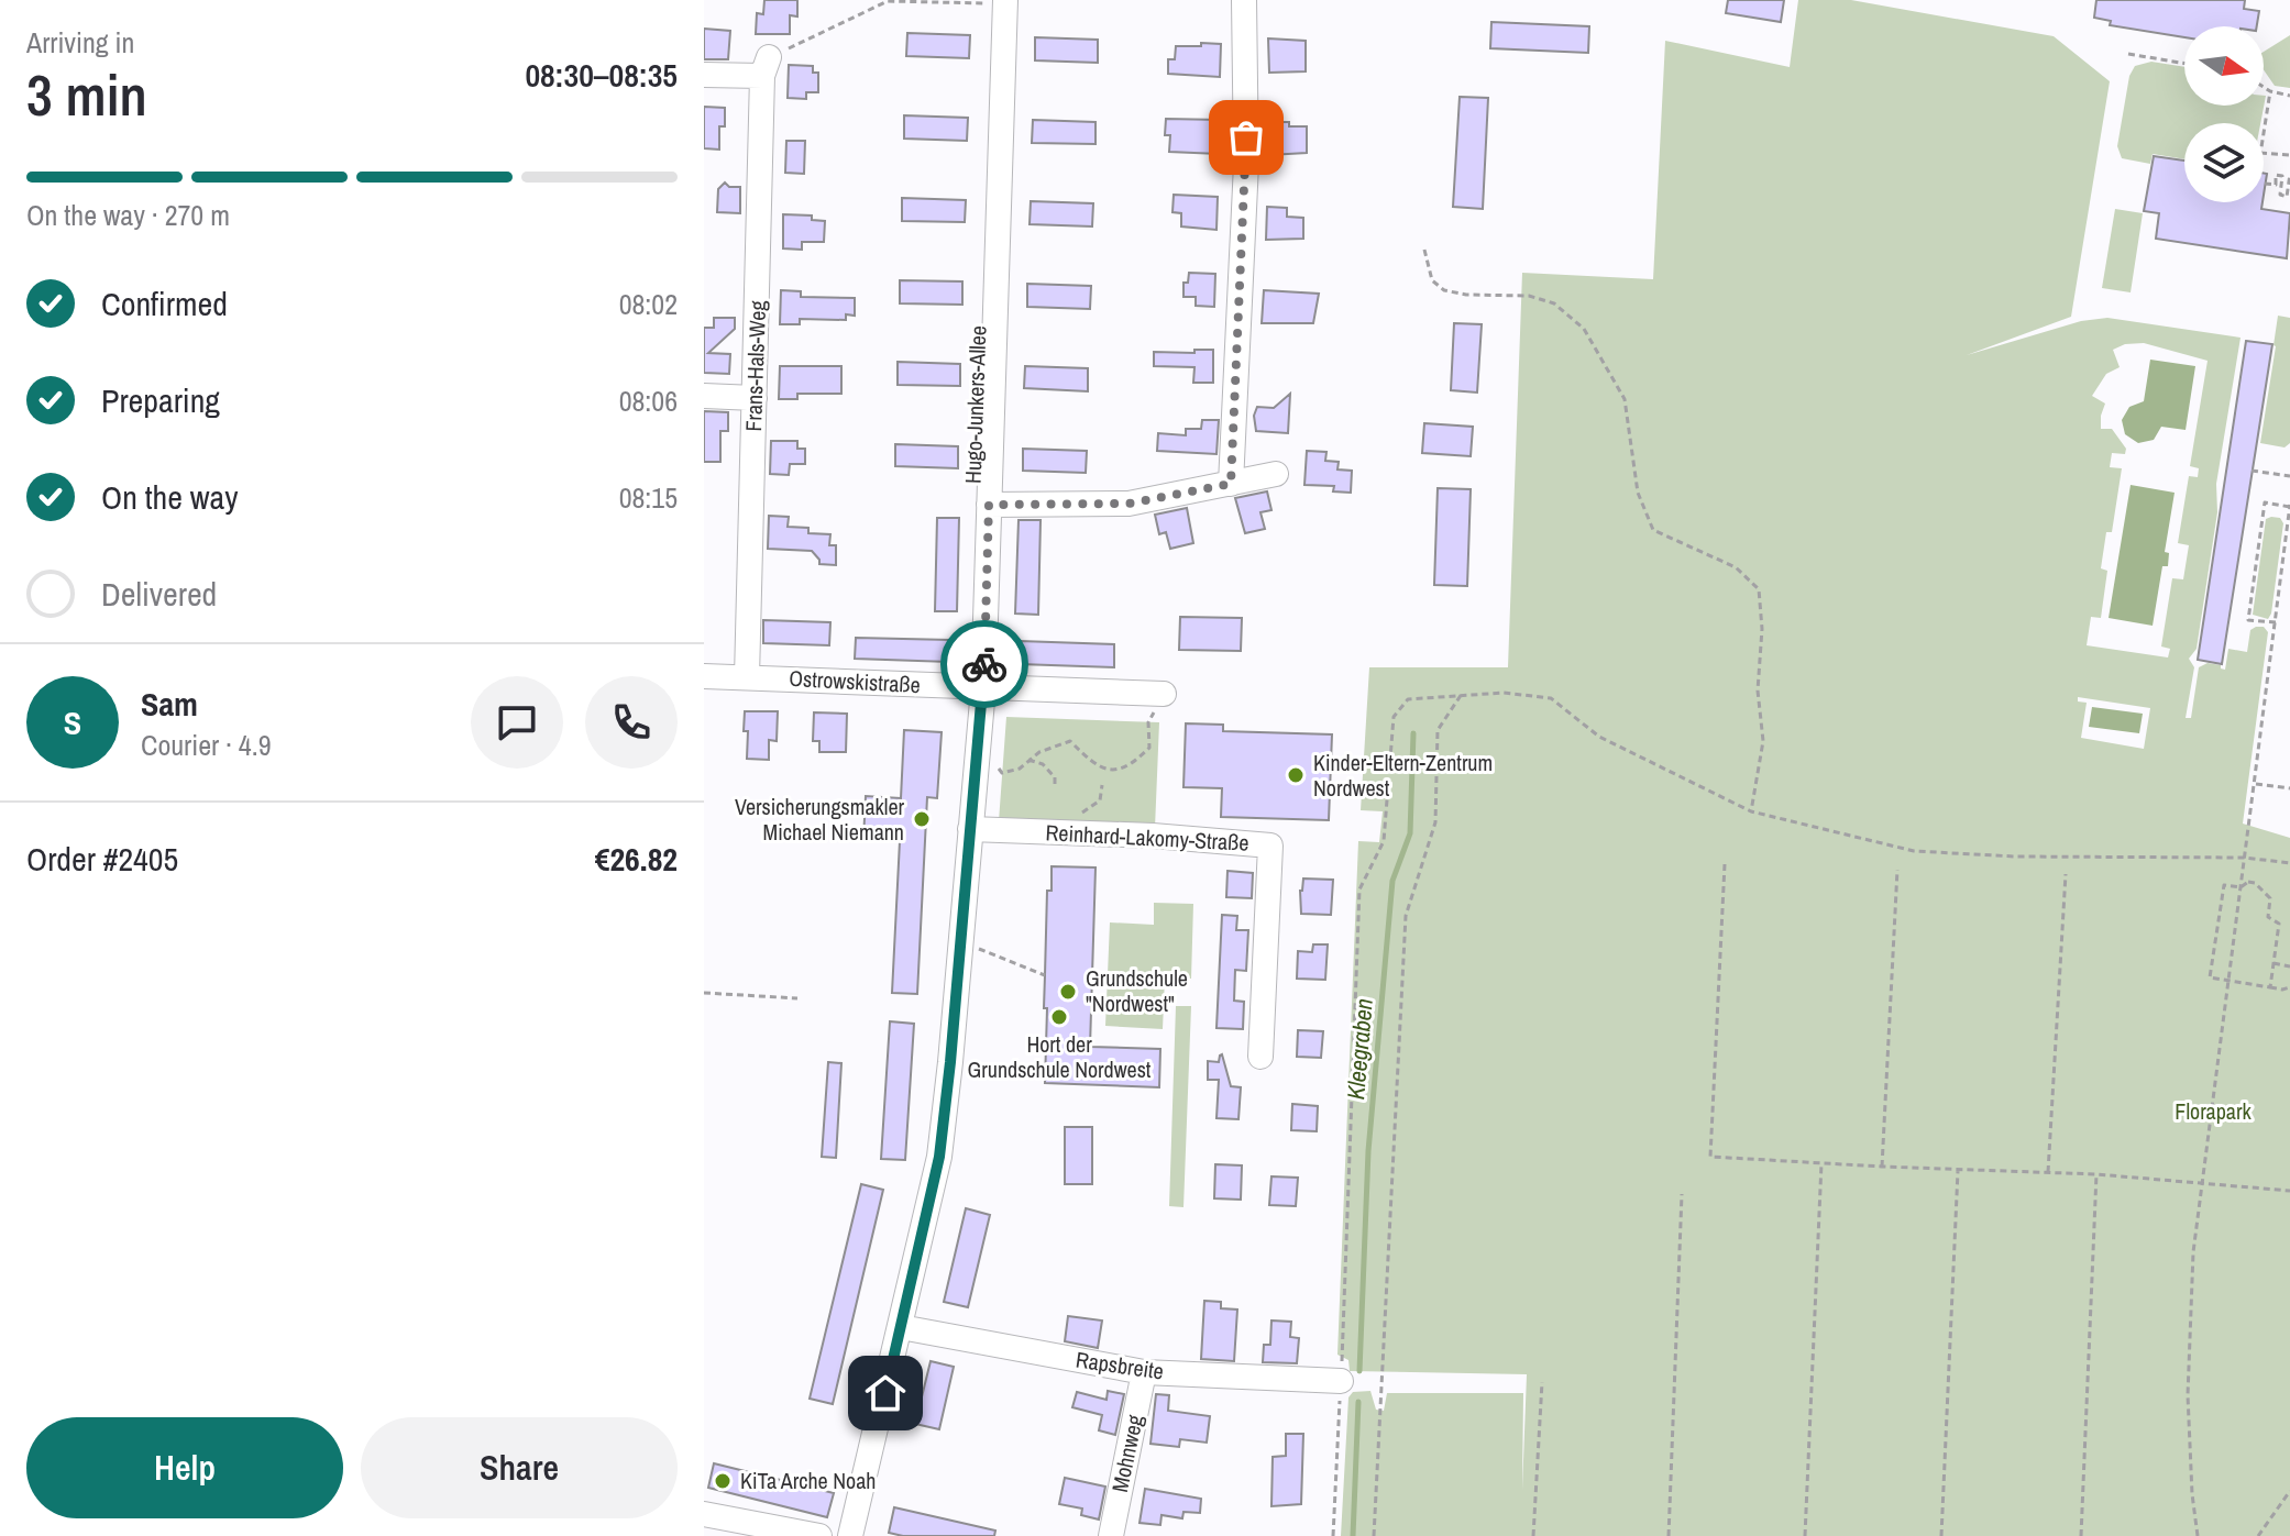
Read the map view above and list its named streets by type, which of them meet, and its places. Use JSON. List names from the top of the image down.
{
  "streets": {
    "street": [
      "Frans-Hals-Weg",
      "Hugo-Junkers-Allee",
      "Ostrowskistraße",
      "Reinhard-Lakomy-Straße",
      "Rapsbreite",
      "Mohnweg"
    ]
  },
  "crossings": [
    ["Frans-Hals-Weg", "Ostrowskistraße"],
    ["Hugo-Junkers-Allee", "Ostrowskistraße"],
    ["Hugo-Junkers-Allee", "Reinhard-Lakomy-Straße"],
    ["Hugo-Junkers-Allee", "Rapsbreite"],
    ["Rapsbreite", "Mohnweg"]
  ],
  "water": ["Kleegraben"],
  "parks": ["Florapark"],
  "places": [
    "Kinder-Eltern-Zentrum Nordwest",
    "Versicherungsmakler Michael Niemann",
    "Grundschule \"Nordwest\"",
    "Hort der Grundschule Nordwest",
    "KiTa Arche Noah"
  ],
  "north": "right",
  "page": {
    "heading": ["3 min", "Arriving in", "08:30–08:35"],
    "panel": [
      "Sam",
      "Courier · 4.9",
      "Order #2405",
      "€26.82"
    ],
    "bar": "On the way · 270 m",
    "list": [
      ["Confirmed", "08:02"],
      ["Preparing", "08:06"],
      ["On the way", "08:15"],
      "Delivered"
    ],
    "round": "S",
    "buttons": ["Help", "Share"]
  }
}
